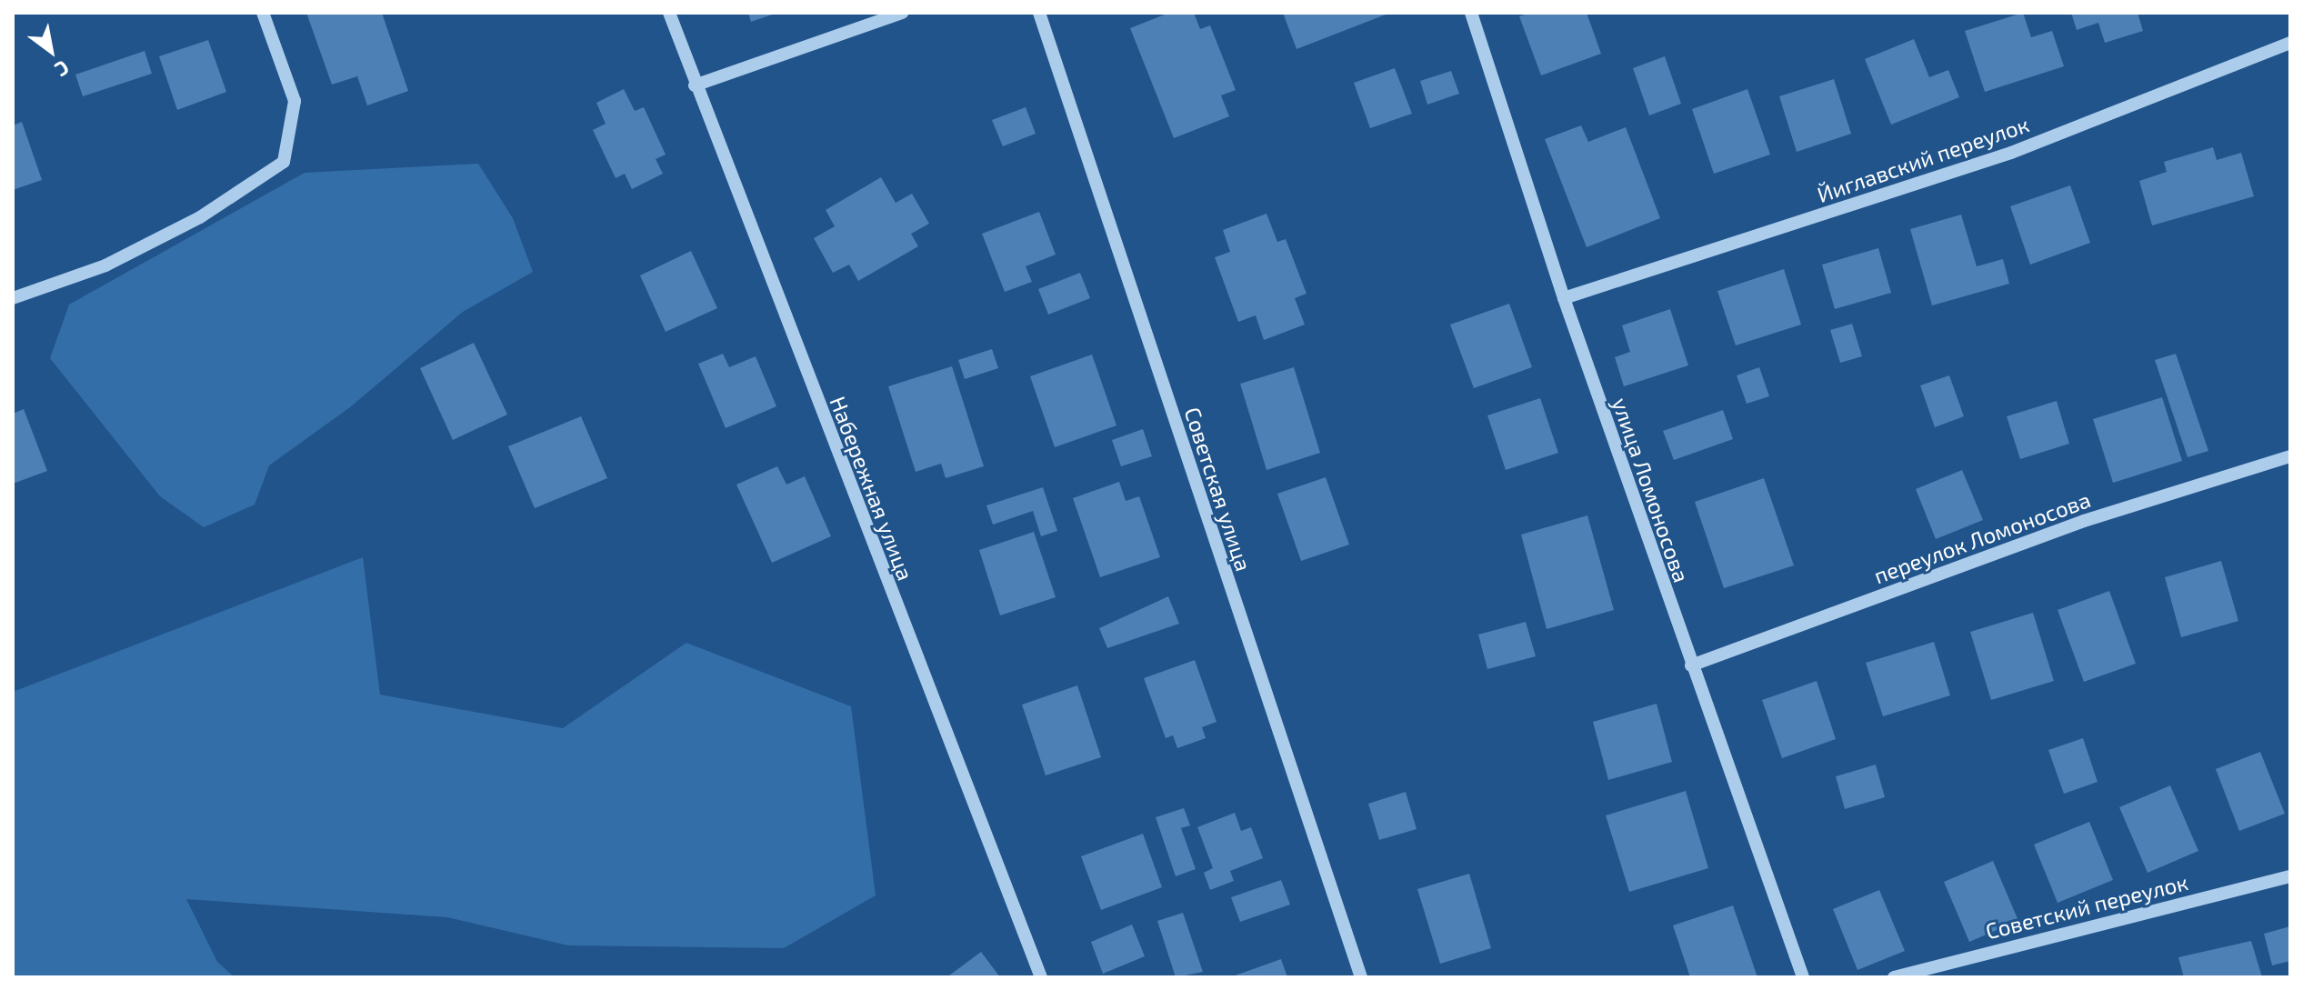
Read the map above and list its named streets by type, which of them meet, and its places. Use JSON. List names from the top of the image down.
{
  "streets": {
    "street": [
      "Йиглавский переулок",
      "Набережная улица",
      "Советская улица",
      "улица Ломоносова",
      "переулок Ломоносова",
      "Советский переулок"
    ]
  },
  "crossings": [
    ["Йиглавский переулок", "улица Ломоносова"],
    ["улица Ломоносова", "переулок Ломоносова"]
  ],
  "north": "bottom right"
}
